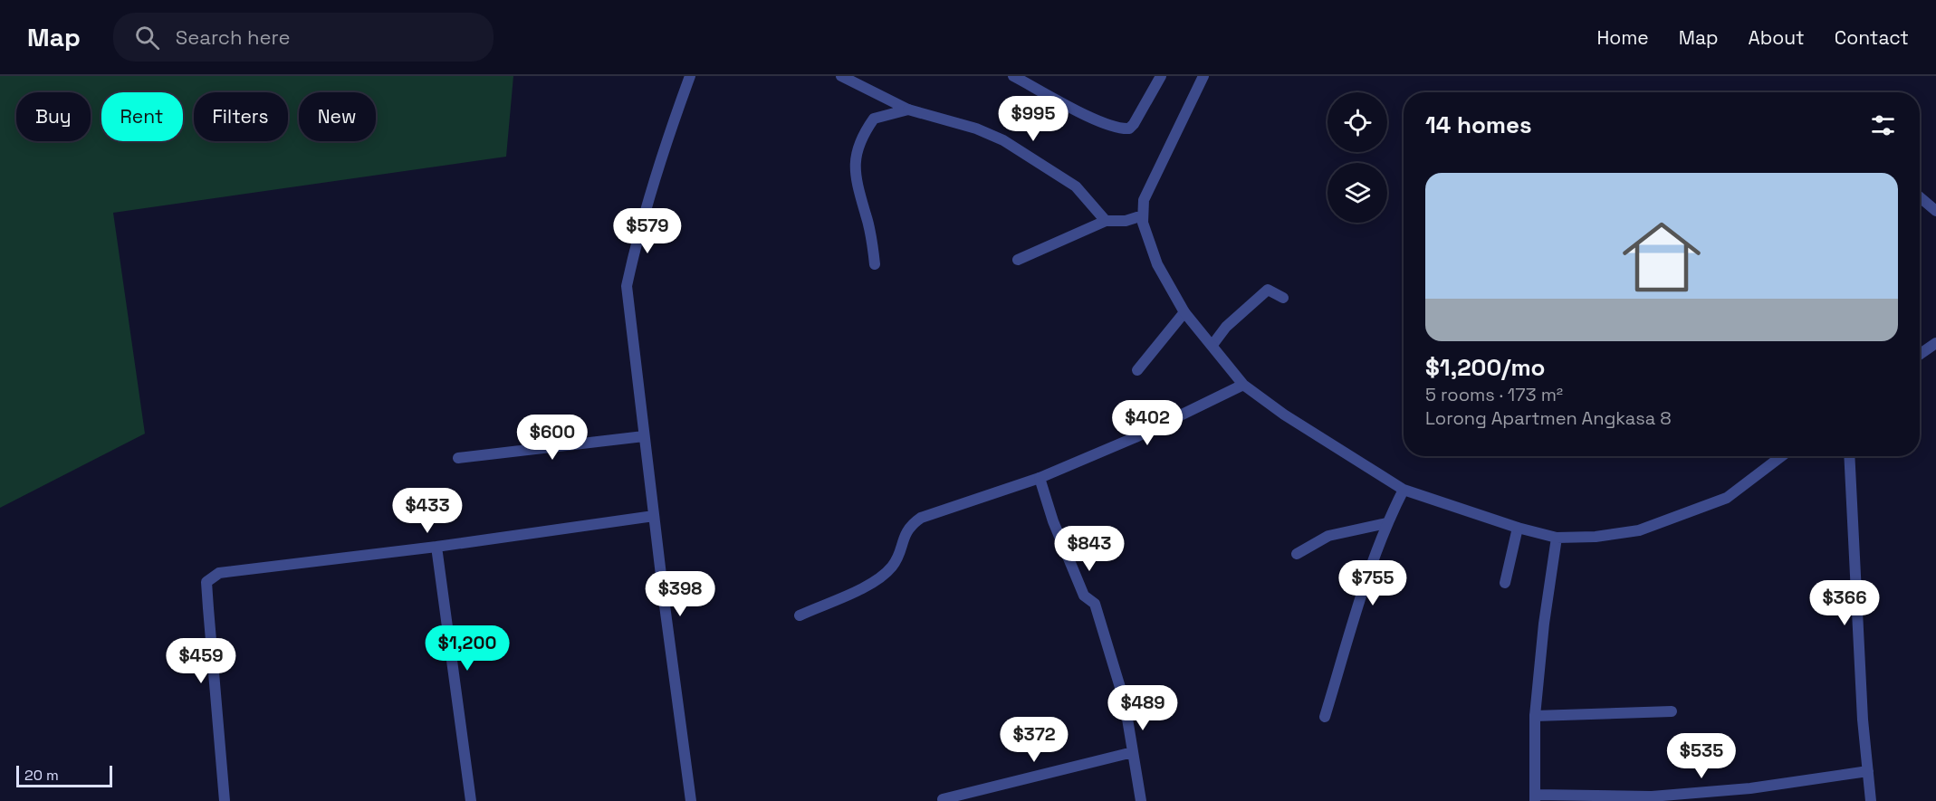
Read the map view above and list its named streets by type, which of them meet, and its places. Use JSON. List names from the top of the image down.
{
  "scale_bar": "20 m",
  "page": {
    "header": "Map",
    "search": "Search here",
    "nav": [
      "Home",
      "Map",
      "About",
      "Contact"
    ],
    "chip": [
      "Buy",
      "Rent",
      "Filters",
      "New"
    ],
    "heading": "14 homes",
    "price": [
      "$995",
      "$579",
      "$402",
      "$600",
      "$433",
      "$843",
      "$755",
      "$398",
      "$366",
      "$1,200",
      "$459",
      "$489",
      "$372",
      "$535"
    ],
    "list": [
      {
        "name": "$1,200/mo",
        "note": "5 rooms · 173 m² · Lorong Apartmen Angkasa 8"
      }
    ],
    "scale": "20 m"
  }
}
